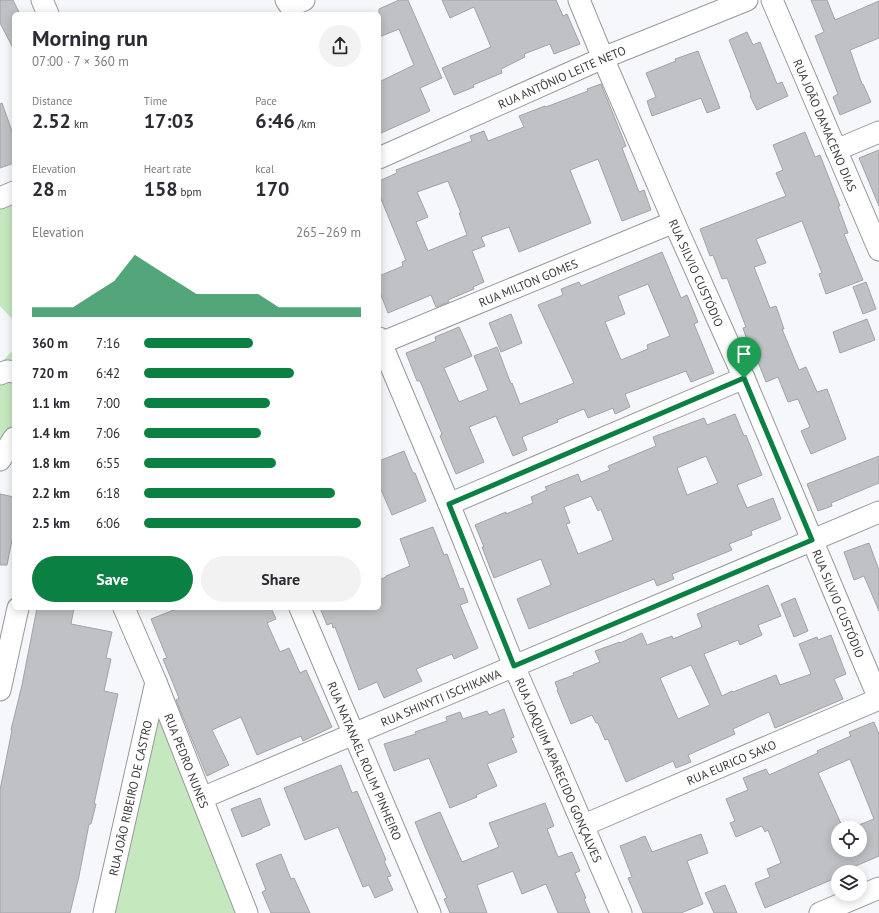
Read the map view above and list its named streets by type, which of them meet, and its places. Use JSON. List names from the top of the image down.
{
  "streets": {
    "street": [
      "RUA ANTÔNIO LEITE NETO",
      "RUA JOÃO DAMACENO DIAS",
      "RUA SILVIO CUSTÓDIO",
      "RUA MILTON GOMES",
      "RUA SHINYTI ISCHIKAWA",
      "RUA PEDRO NUNES",
      "RUA NATANAEL ROLIM PINHEIRO",
      "RUA EURICO SAKO",
      "RUA JOAQUIM APARECIDO GONÇALVES",
      "RUA JOÃO RIBEIRO DE CASTRO"
    ]
  },
  "crossings": [
    ["RUA ANTÔNIO LEITE NETO", "RUA SILVIO CUSTÓDIO"],
    ["RUA SILVIO CUSTÓDIO", "RUA MILTON GOMES"],
    ["RUA SILVIO CUSTÓDIO", "RUA SHINYTI ISCHIKAWA"],
    ["RUA SILVIO CUSTÓDIO", "RUA EURICO SAKO"],
    ["RUA SHINYTI ISCHIKAWA", "RUA PEDRO NUNES"],
    ["RUA SHINYTI ISCHIKAWA", "RUA NATANAEL ROLIM PINHEIRO"],
    ["RUA SHINYTI ISCHIKAWA", "RUA JOAQUIM APARECIDO GONÇALVES"],
    ["RUA PEDRO NUNES", "RUA JOÃO RIBEIRO DE CASTRO"],
    ["RUA EURICO SAKO", "RUA JOAQUIM APARECIDO GONÇALVES"]
  ],
  "page": {
    "heading": ["Morning run", "07:00 · 7 × 360 m"],
    "stats": [
      ["Distance", "2.52 km"],
      ["Time", "17:03"],
      ["Pace", "6:46 /km"],
      ["Elevation", "28 m"],
      ["Heart rate", "158 bpm"],
      ["kcal", "170"]
    ],
    "chart": ["Elevation", "265–269 m"],
    "list": [
      {
        "name": "360 m",
        "note": "7:16"
      },
      {
        "name": "720 m",
        "note": "6:42"
      },
      {
        "name": "1.1 km",
        "note": "7:00"
      },
      {
        "name": "1.4 km",
        "note": "7:06"
      },
      {
        "name": "1.8 km",
        "note": "6:55"
      },
      {
        "name": "2.2 km",
        "note": "6:18"
      },
      {
        "name": "2.5 km",
        "note": "6:06"
      }
    ],
    "buttons": ["Save", "Share"]
  }
}
